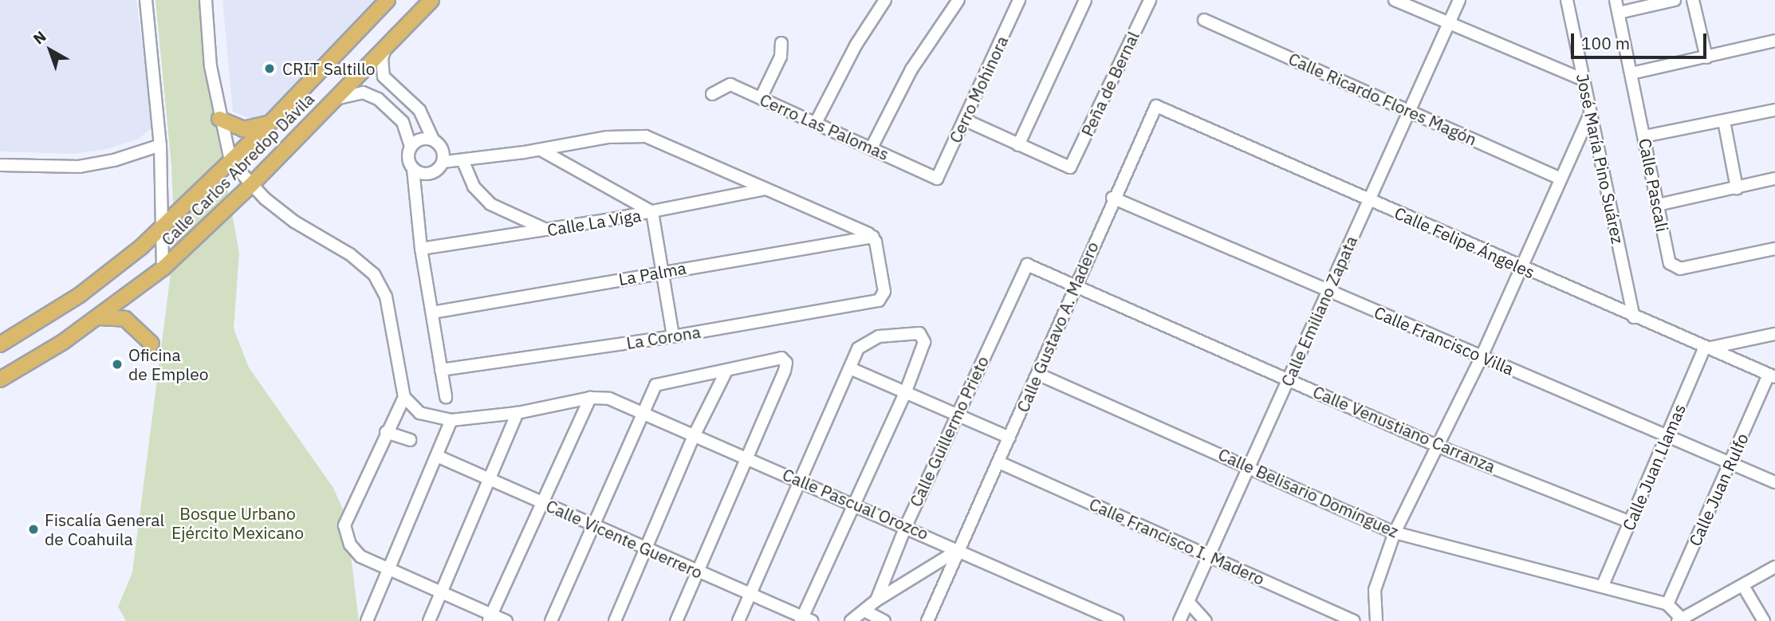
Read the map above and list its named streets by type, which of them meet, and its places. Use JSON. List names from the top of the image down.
{
  "streets": {
    "main road": ["Calle Carlos Abredop Dávila"],
    "street": [
      "Peña de Bernal",
      "Cerro Mohinora",
      "Calle Ricardo Flores Magón",
      "Cerro Las Palomas",
      "José María Pino Suárez",
      "Calle Pascali",
      "Calle La Viga",
      "Calle Felipe Ángeles",
      "La Palma",
      "Calle Emiliano Zapata",
      "Calle Gustavo A. Madero",
      "La Corona",
      "Calle Francisco Villa",
      "Calle Venustiano Carranza",
      "Calle Guillermo Prieto",
      "Calle Juan Llamas",
      "Calle Juan Rulfo",
      "Calle Belisario Domínguez",
      "Calle Pascual Orozco",
      "Calle Vicente Guerrero",
      "Calle Francisco I. Madero"
    ]
  },
  "crossings": [
    ["Cerro Mohinora", "Cerro Las Palomas"],
    ["Calle Ricardo Flores Magón", "Calle Emiliano Zapata"],
    ["José María Pino Suárez", "Calle Felipe Ángeles"],
    ["Calle Felipe Ángeles", "Calle Emiliano Zapata"],
    ["Calle Felipe Ángeles", "Calle Gustavo A. Madero"],
    ["Calle Felipe Ángeles", "Calle Juan Llamas"],
    ["Calle Felipe Ángeles", "Calle Juan Rulfo"],
    ["La Palma", "La Corona"],
    ["Calle Emiliano Zapata", "Calle Francisco Villa"],
    ["Calle Emiliano Zapata", "Calle Venustiano Carranza"],
    ["Calle Emiliano Zapata", "Calle Belisario Domínguez"],
    ["Calle Emiliano Zapata", "Calle Francisco I. Madero"],
    ["Calle Gustavo A. Madero", "Calle Francisco Villa"],
    ["Calle Gustavo A. Madero", "Calle Venustiano Carranza"],
    ["Calle Gustavo A. Madero", "Calle Belisario Domínguez"],
    ["Calle Gustavo A. Madero", "Calle Pascual Orozco"],
    ["Calle Gustavo A. Madero", "Calle Francisco I. Madero"],
    ["Calle Francisco Villa", "Calle Juan Llamas"],
    ["Calle Francisco Villa", "Calle Juan Rulfo"],
    ["Calle Venustiano Carranza", "Calle Guillermo Prieto"],
    ["Calle Venustiano Carranza", "Calle Juan Llamas"],
    ["Calle Guillermo Prieto", "Calle Pascual Orozco"],
    ["Calle Juan Llamas", "Calle Belisario Domínguez"],
    ["Calle Juan Rulfo", "Calle Belisario Domínguez"]
  ],
  "parks": ["Bosque Urbano Ejército Mexicano"],
  "places": ["CRIT Saltillo", "Oficina de Empleo", "Fiscalía General de Coahuila"],
  "scale_bar": "100 m",
  "north": "top left"
}
